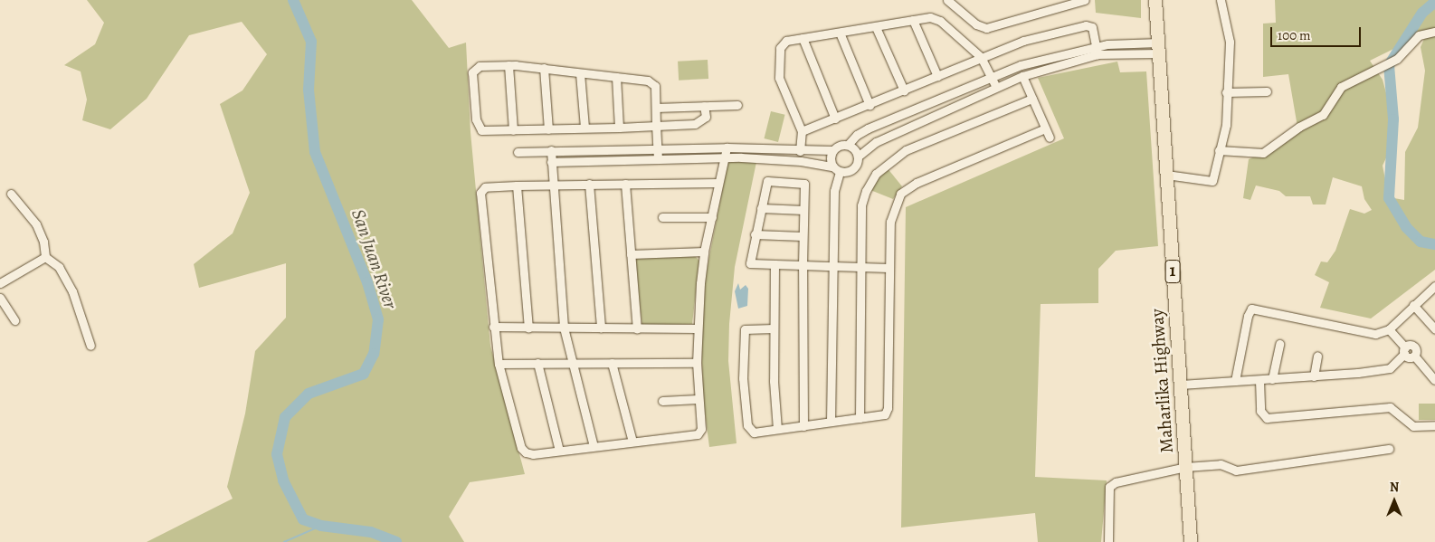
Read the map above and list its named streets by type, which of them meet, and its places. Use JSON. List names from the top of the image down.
{
  "streets": {
    "highway": ["1", "Maharlika Highway"]
  },
  "water": ["San Juan River"],
  "scale_bar": "100 m",
  "north": "top"
}
